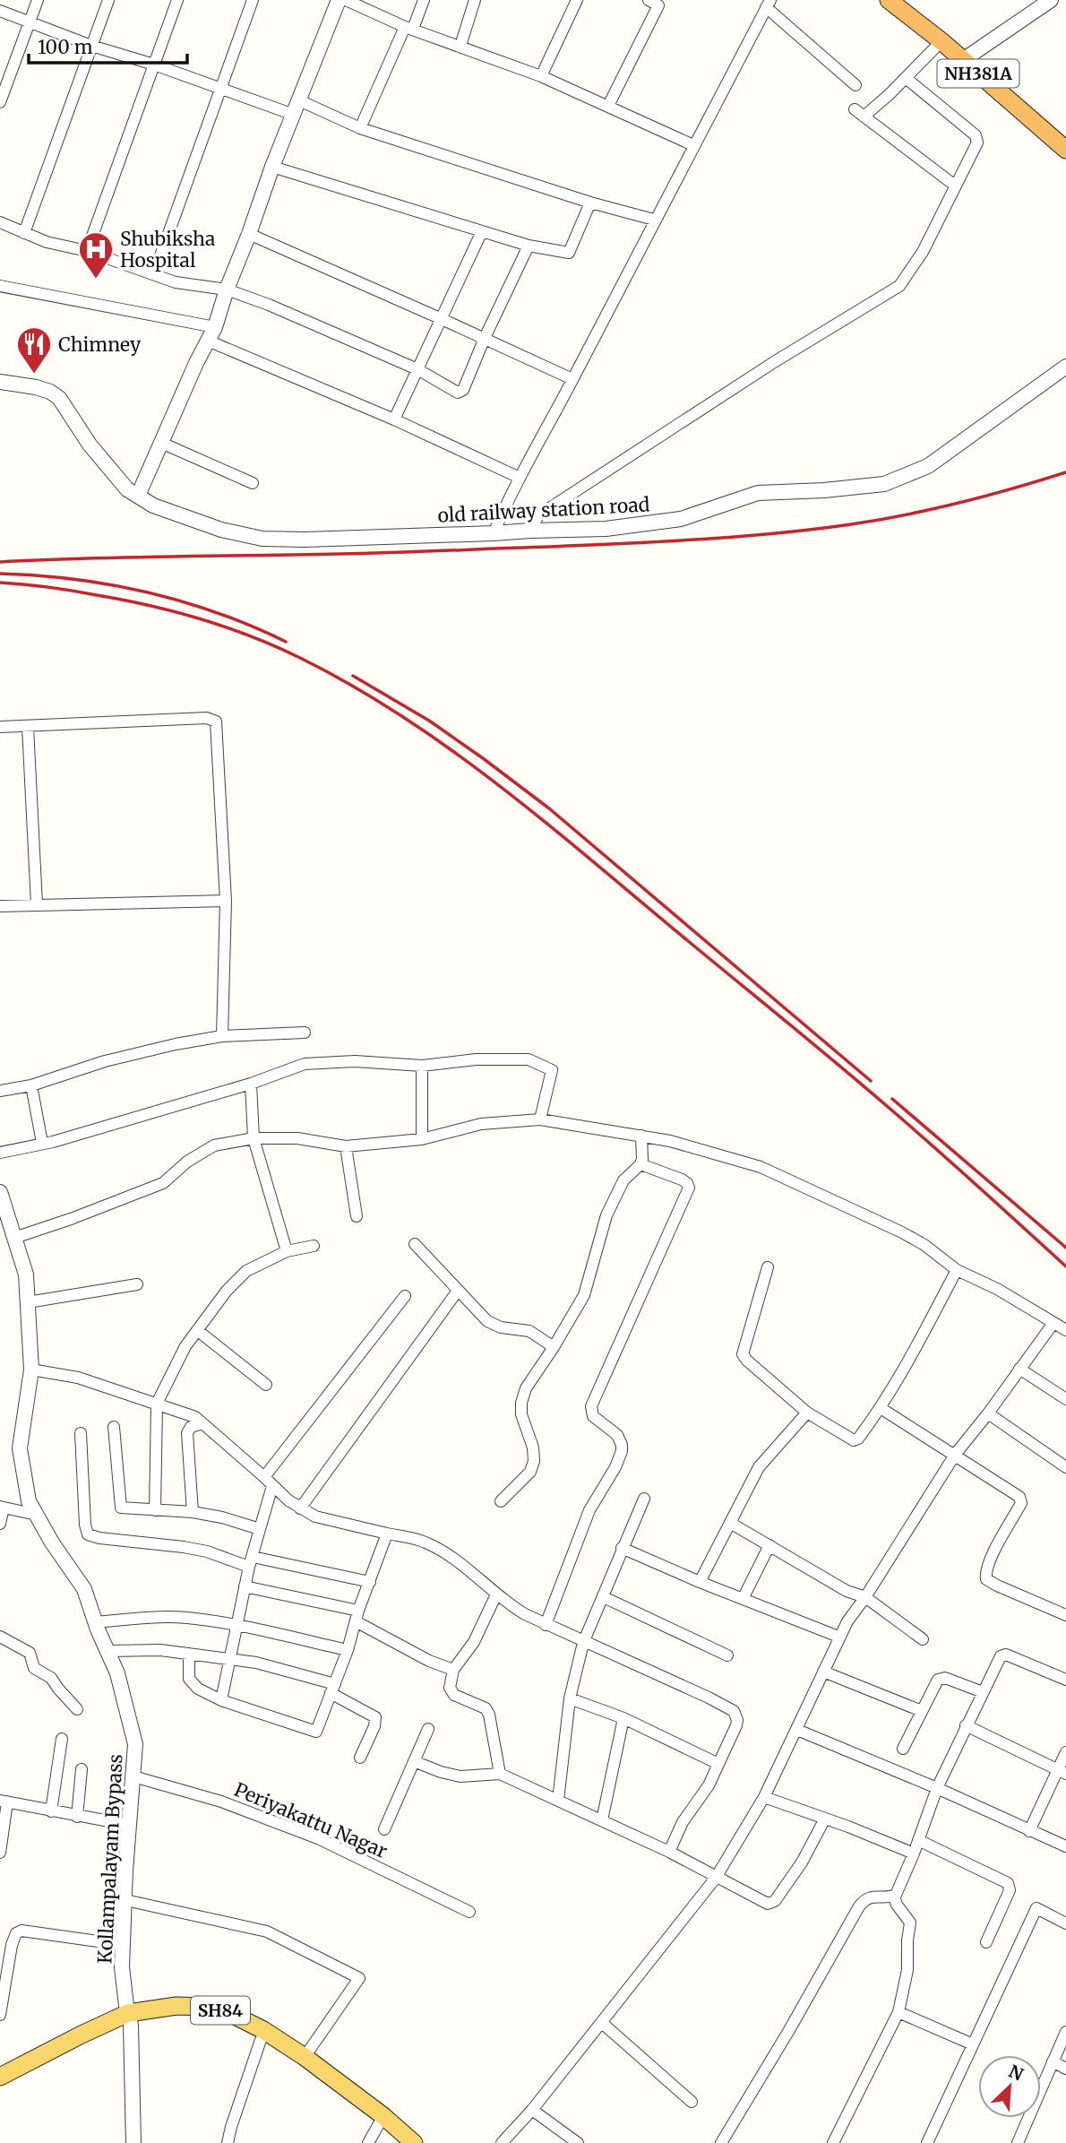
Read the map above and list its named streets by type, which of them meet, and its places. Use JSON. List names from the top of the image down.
{
  "streets": {
    "highway": ["NH381A"],
    "main road": ["SH84"],
    "street": ["old railway station road", "Periyakattu Nagar", "Kollampalayam Bypass"]
  },
  "crossings": [
    ["Periyakattu Nagar", "Kollampalayam Bypass"],
    ["Kollampalayam Bypass", "SH84"]
  ],
  "places": {
    "hospital": ["Shubiksha Hospital"],
    "restaurant": ["Chimney"]
  },
  "scale_bar": "100 m",
  "north": "top right"
}
